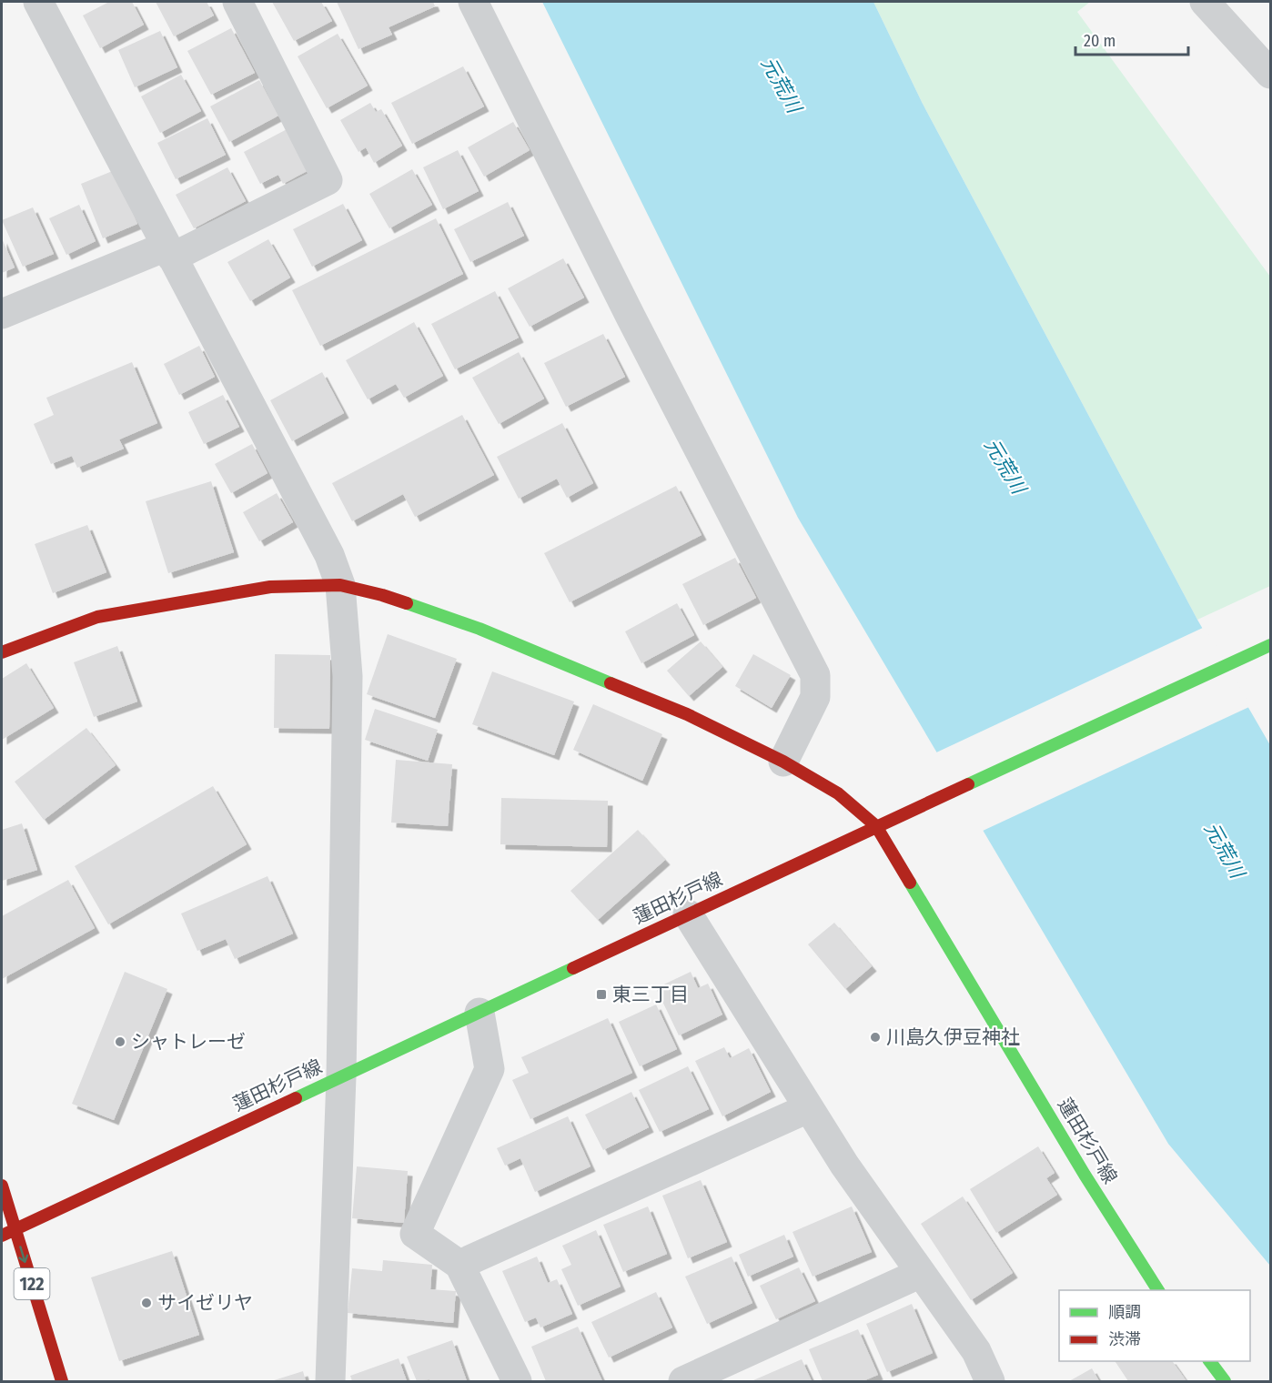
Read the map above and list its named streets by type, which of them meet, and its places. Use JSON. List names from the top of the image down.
{
  "streets": {
    "main road": ["蓮田杉戸線", "122"]
  },
  "crossings": [
    ["蓮田杉戸線", "122"]
  ],
  "water": ["元荒川"],
  "places": {
    "transit": ["東三丁目"],
    "other": ["川島久伊豆神社", "シャトレーゼ", "サイゼリヤ"]
  },
  "legend": ["順調", "渋滞"],
  "scale_bar": "20 m"
}
